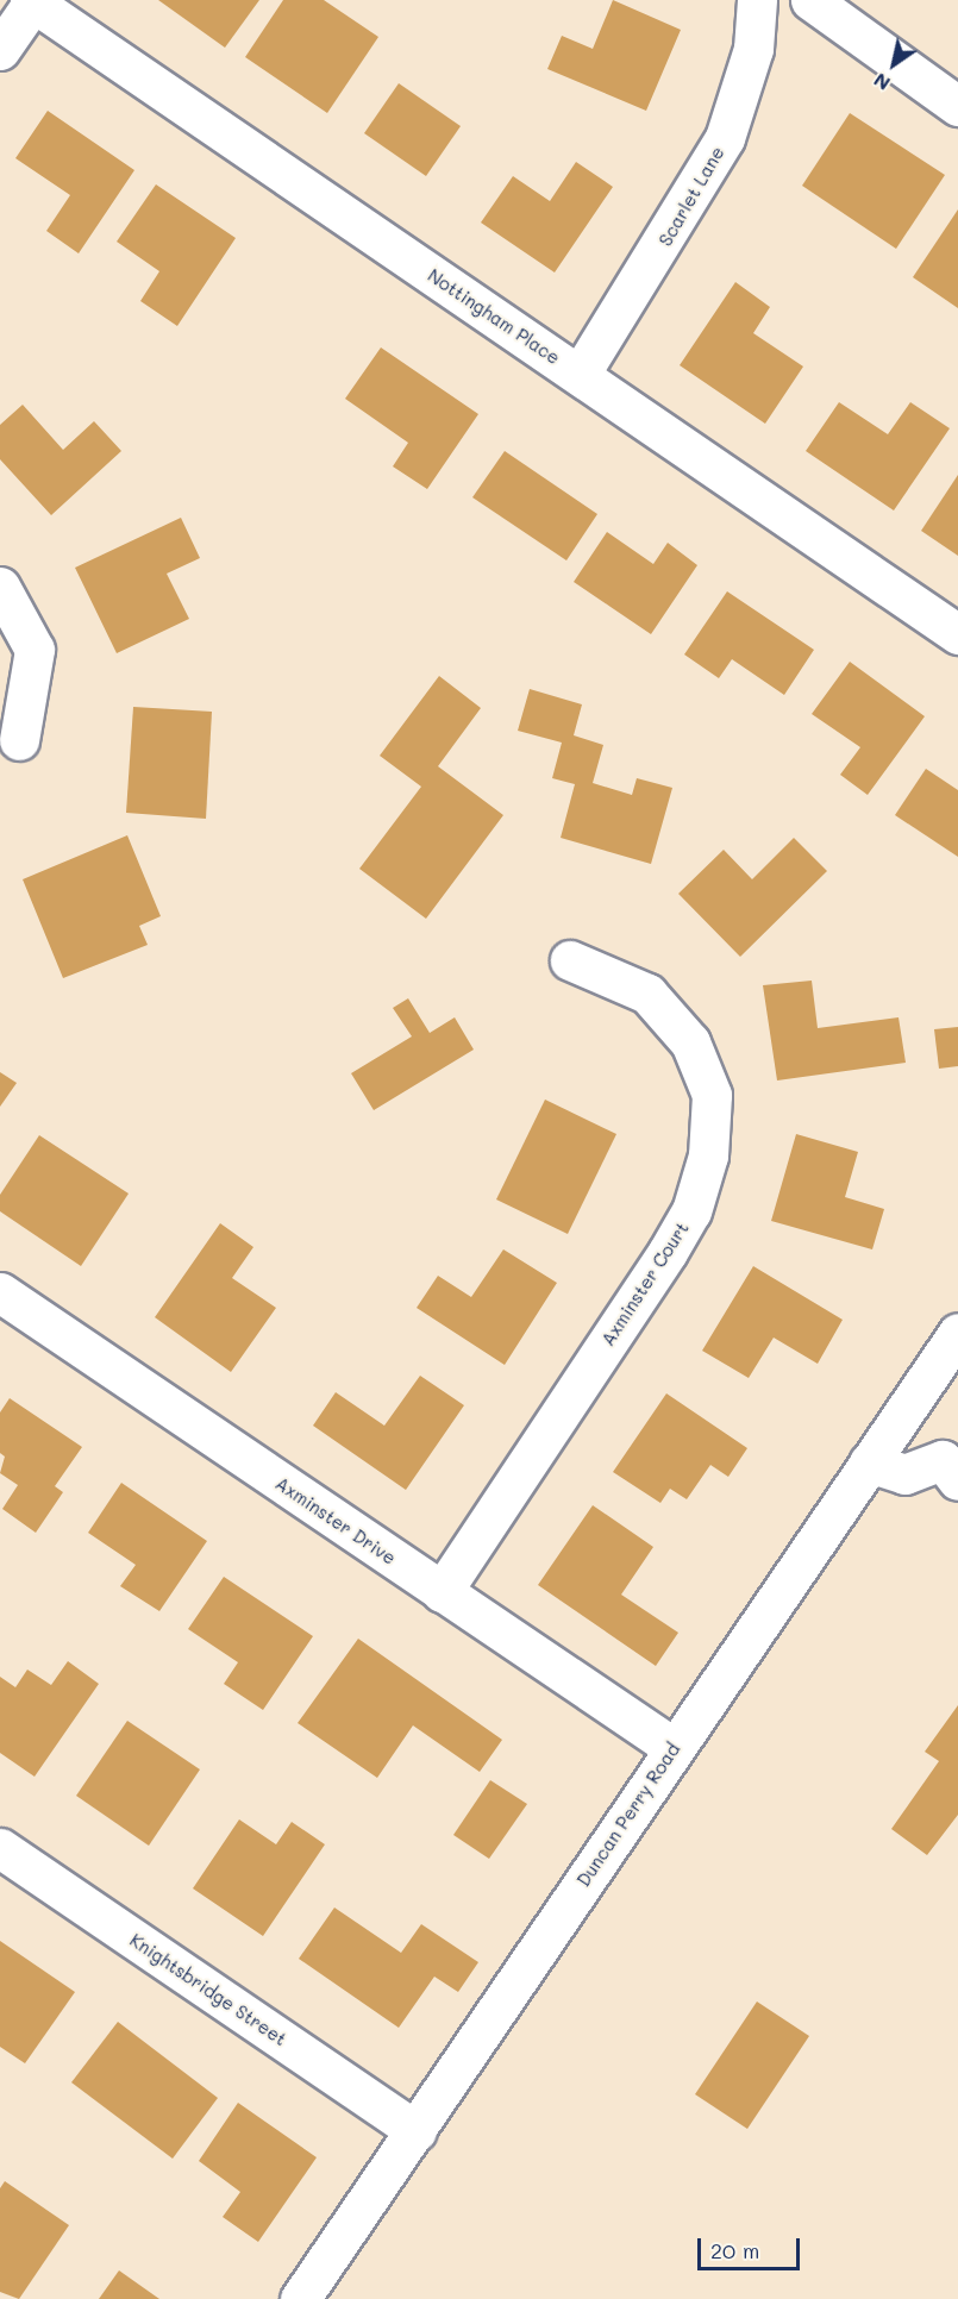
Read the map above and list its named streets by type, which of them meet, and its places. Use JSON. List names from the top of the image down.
{
  "streets": {
    "street": [
      "Scarlet Lane",
      "Nottingham Place",
      "Axminster Court",
      "Axminster Drive",
      "Duncan Perry Road",
      "Knightsbridge Street"
    ]
  },
  "crossings": [
    ["Scarlet Lane", "Nottingham Place"],
    ["Axminster Court", "Axminster Drive"],
    ["Axminster Drive", "Duncan Perry Road"],
    ["Duncan Perry Road", "Knightsbridge Street"]
  ],
  "scale_bar": "20 m",
  "north": "bottom left"
}
